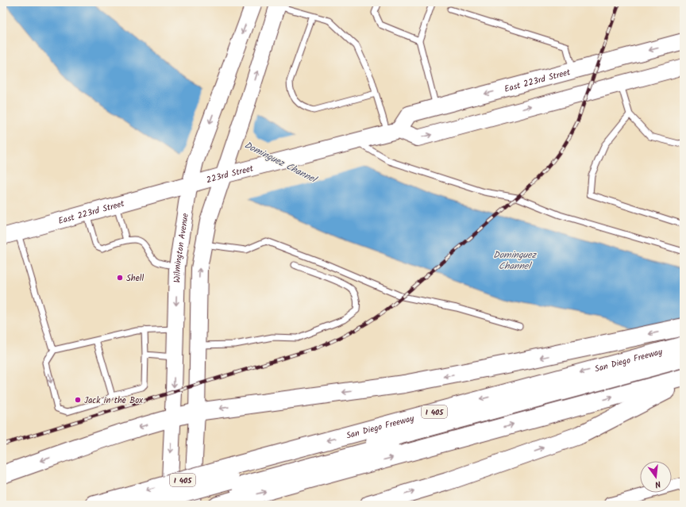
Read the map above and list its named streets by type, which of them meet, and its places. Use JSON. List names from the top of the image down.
{
  "streets": {
    "highway": ["San Diego Freeway", "I 405"],
    "main road": ["East 223rd Street", "223rd Street", "Wilmington Avenue"]
  },
  "crossings": [
    ["East 223rd Street", "223rd Street"],
    ["East 223rd Street", "Wilmington Avenue"],
    ["223rd Street", "Wilmington Avenue"]
  ],
  "water": ["Dominguez Channel"],
  "places": ["Shell", "Jack in the Box"],
  "north": "bottom"
}
